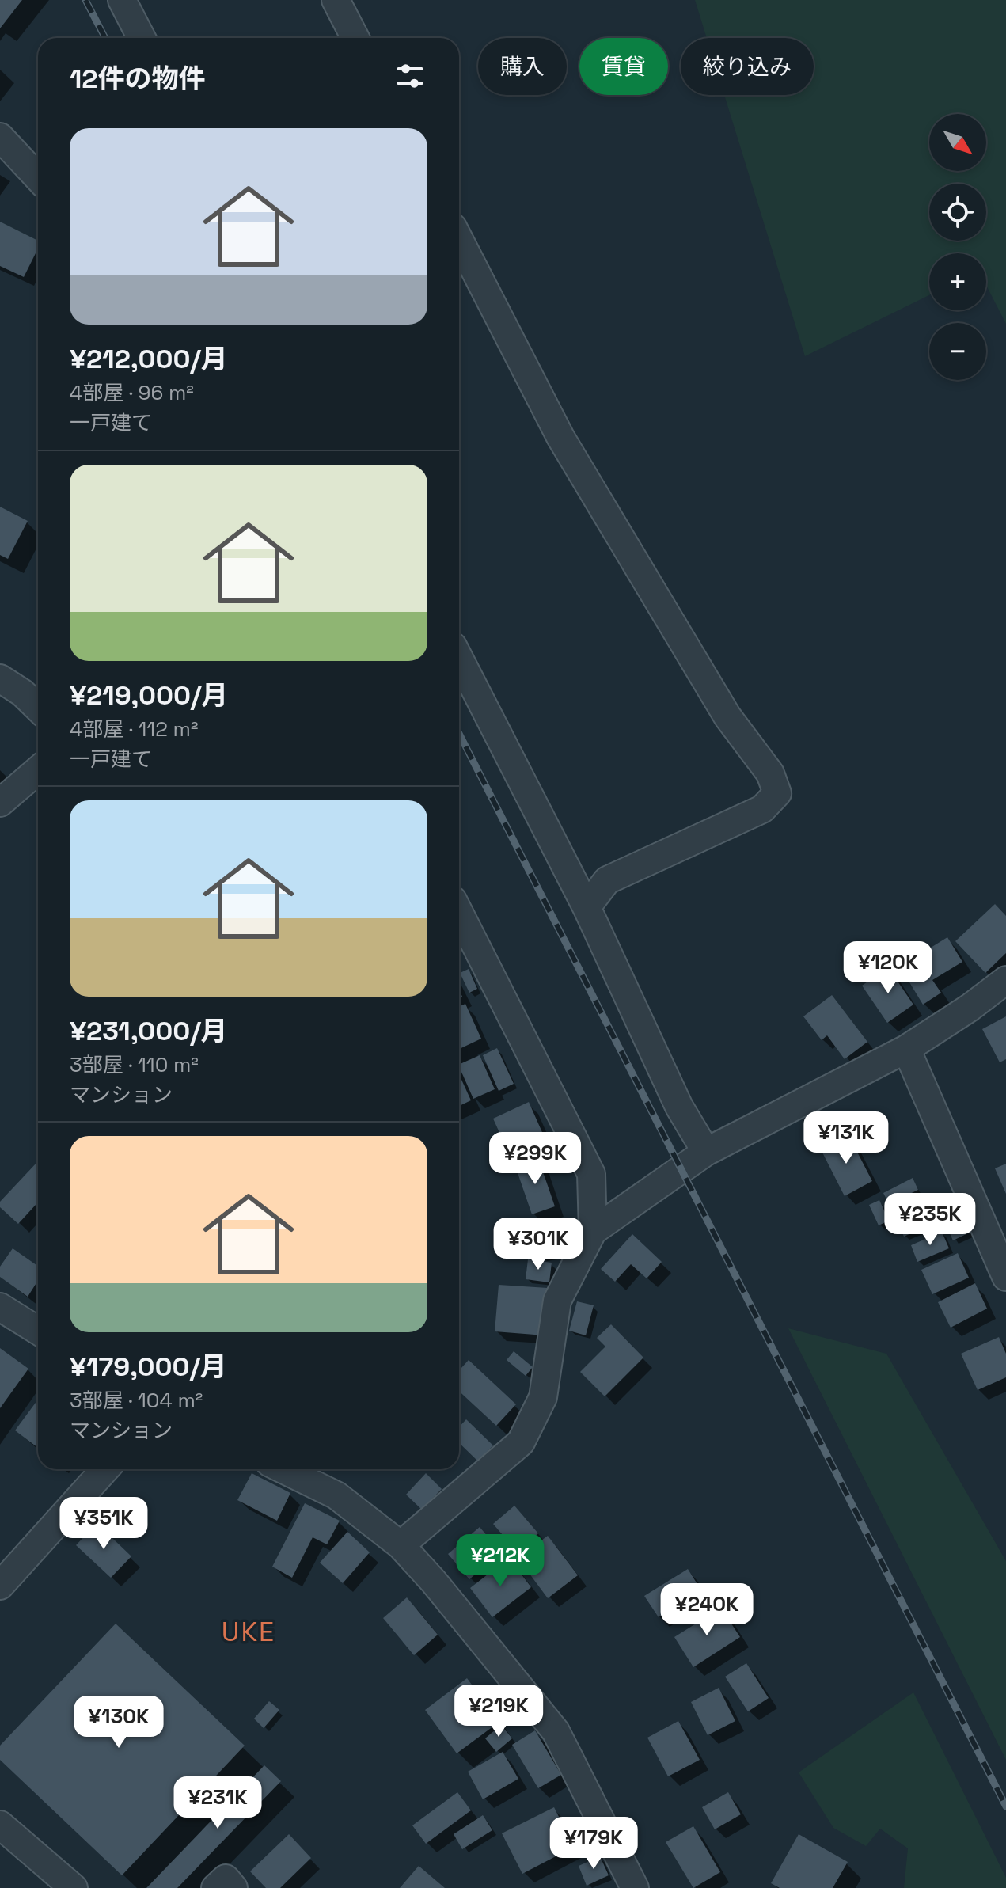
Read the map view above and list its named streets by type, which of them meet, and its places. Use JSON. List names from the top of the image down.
{
  "districts": ["UKE"],
  "north": "bottom right",
  "page": {
    "chip": ["購入", "賃貸", "絞り込み"],
    "heading": "12件の物件",
    "map_buttons": ["+", "−"],
    "list": [
      {
        "name": "¥212,000/月",
        "note": "4部屋 · 96 m² · 一戸建て"
      },
      {
        "name": "¥219,000/月",
        "note": "4部屋 · 112 m² · 一戸建て"
      },
      {
        "name": "¥231,000/月",
        "note": "3部屋 · 110 m² · マンション"
      },
      {
        "name": "¥179,000/月",
        "note": "3部屋 · 104 m² · マンション"
      }
    ],
    "price": [
      "¥120K",
      "¥131K",
      "¥299K",
      "¥235K",
      "¥301K",
      "¥351K",
      "¥212K",
      "¥240K",
      "¥219K",
      "¥130K",
      "¥231K",
      "¥179K"
    ]
  }
}
